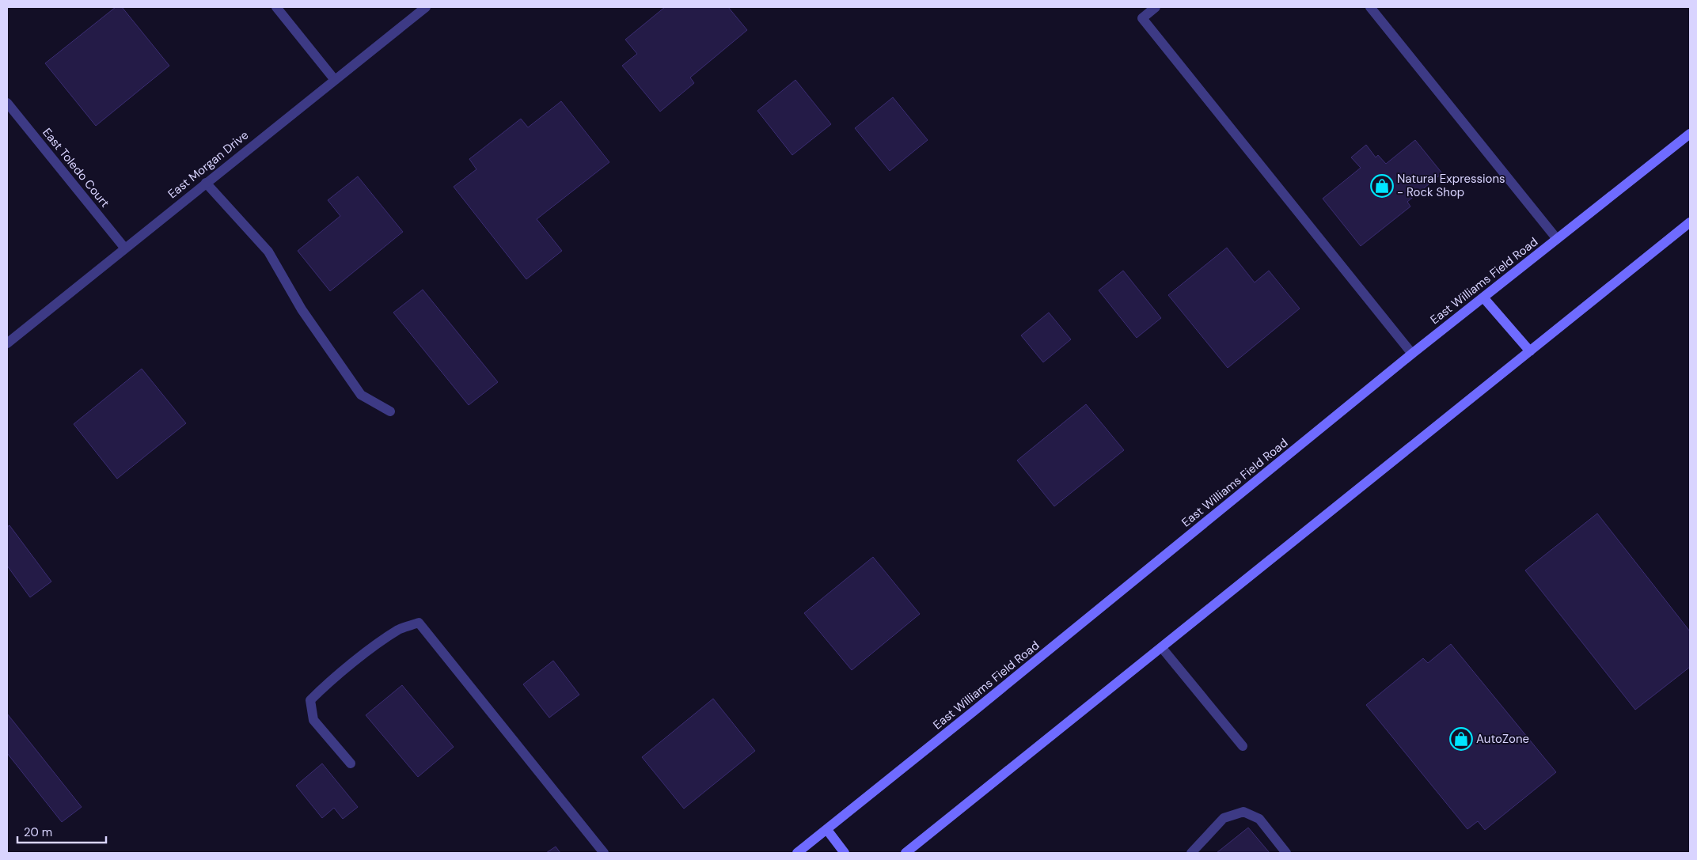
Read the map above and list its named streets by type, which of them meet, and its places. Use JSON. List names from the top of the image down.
{
  "streets": {
    "main road": ["East Williams Field Road"],
    "street": ["East Morgan Drive", "East Toledo Court"]
  },
  "crossings": [
    ["East Morgan Drive", "East Toledo Court"]
  ],
  "places": {
    "shop": ["Natural Expressions - Rock Shop", "AutoZone"]
  },
  "scale_bar": "20 m"
}
